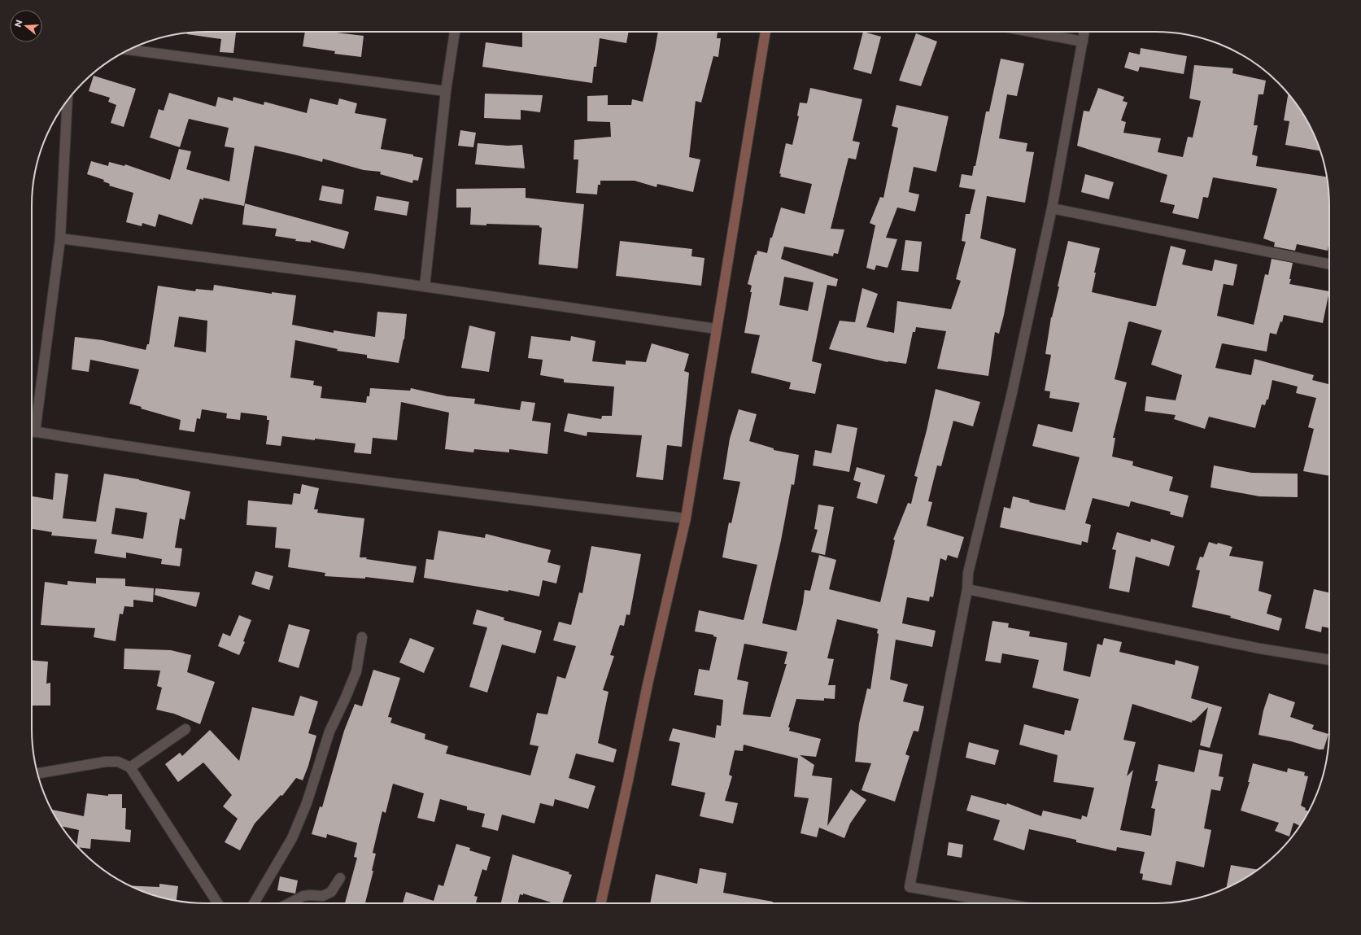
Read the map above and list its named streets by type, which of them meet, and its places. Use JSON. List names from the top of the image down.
{
  "north": "left"
}
